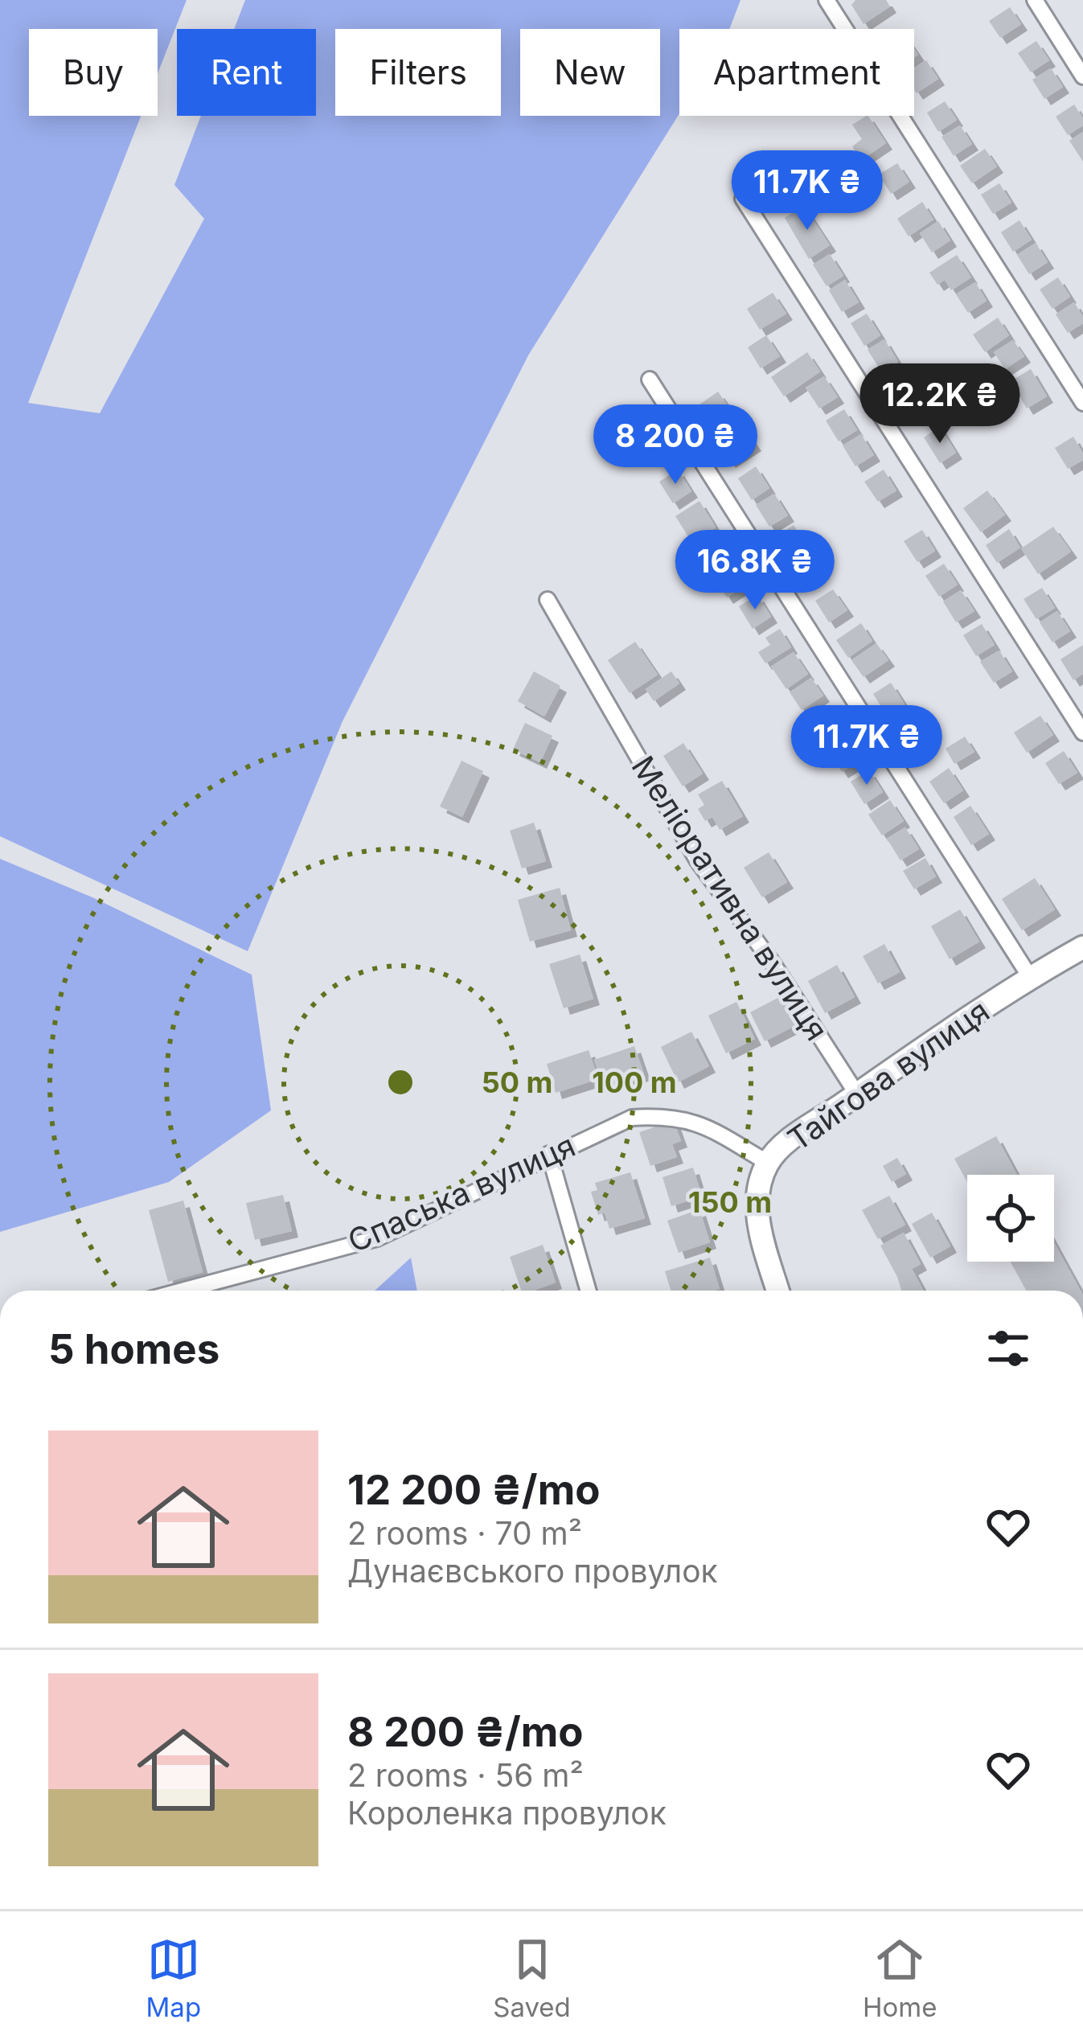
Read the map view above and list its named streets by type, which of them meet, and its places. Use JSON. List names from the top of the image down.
{
  "streets": {
    "street": ["Меліоративна вулиця", "Тайгова вулиця", "Спаська вулиця"]
  },
  "crossings": [
    ["Меліоративна вулиця", "Тайгова вулиця"],
    ["Тайгова вулиця", "Спаська вулиця"]
  ],
  "page": {
    "chip": [
      "Buy",
      "Rent",
      "Filters",
      "New",
      "Apartment"
    ],
    "price": [
      "11.7K ₴",
      "12.2K ₴",
      "8 200 ₴",
      "16.8K ₴",
      "11.7K ₴"
    ],
    "heading": "5 homes",
    "list": [
      {
        "name": "12 200 ₴/mo",
        "note": "2 rooms · 70 m² · Дунаєвського провулок"
      },
      {
        "name": "8 200 ₴/mo",
        "note": "2 rooms · 56 m² · Короленка провулок"
      }
    ],
    "tabs": ["Map", "Saved", "Home"]
  },
  "rings": ["50 m", "100 m", "150 m"]
}
